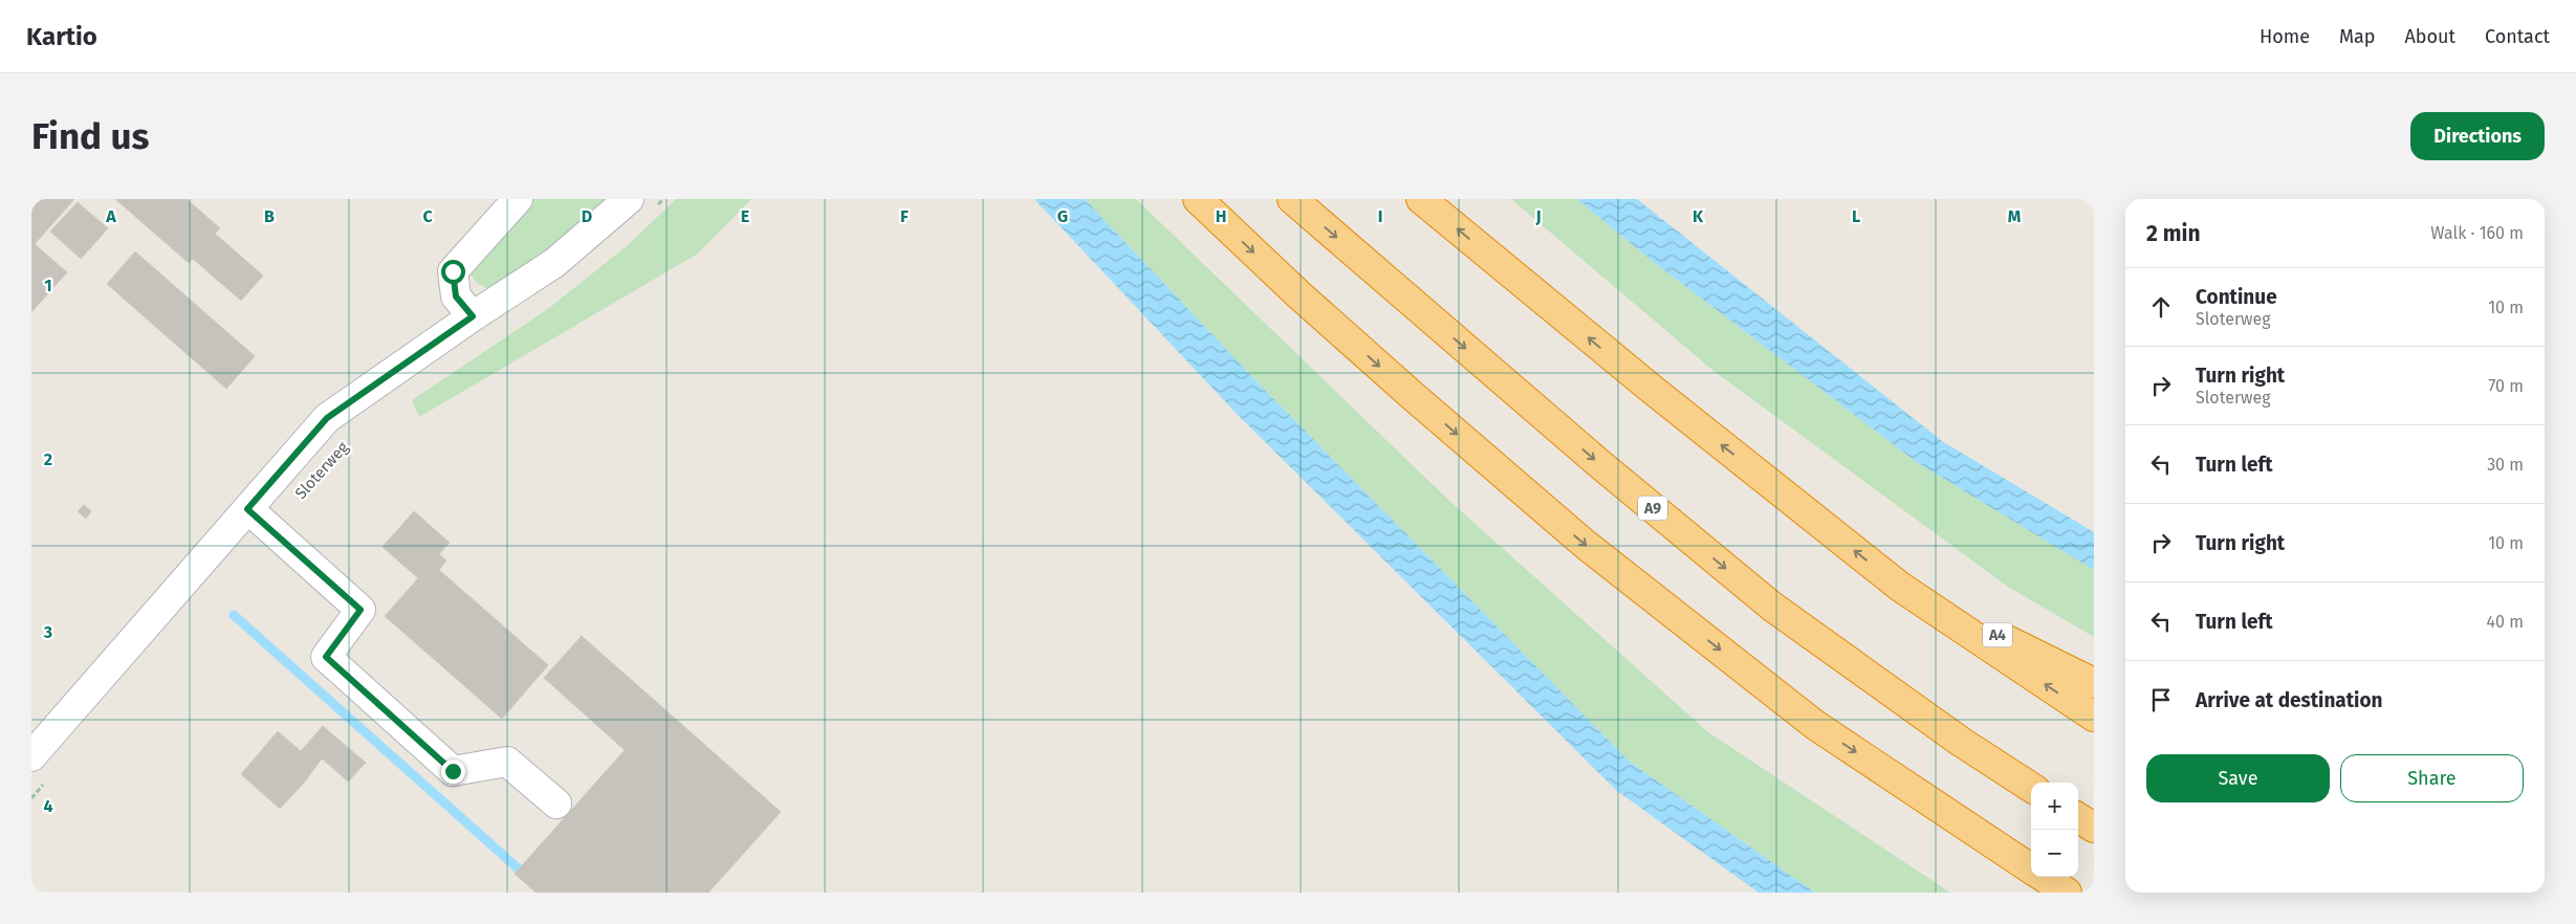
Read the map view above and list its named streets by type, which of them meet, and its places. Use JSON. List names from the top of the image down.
{
  "streets": {
    "highway": ["A9", "A4"],
    "street": ["Sloterweg"]
  },
  "page": {
    "header": "Kartio",
    "nav": [
      "Home",
      "Map",
      "About",
      "Contact"
    ],
    "buttons": [
      "Directions",
      ["Save", "Share"]
    ],
    "title": "Find us",
    "heading": ["2 min", "Walk · 160 m"],
    "list": [
      ["Continue", "Sloterweg", "10 m"],
      ["Turn right", "Sloterweg", "70 m"],
      ["Turn left", "30 m"],
      ["Turn right", "10 m"],
      ["Turn left", "40 m"],
      "Arrive at destination"
    ],
    "map_buttons": ["+", "−"]
  },
  "grid": {
    "columns": [
      "A",
      "B",
      "C",
      "D",
      "E",
      "F",
      "G",
      "H",
      "I",
      "J",
      "K",
      "L",
      "M"
    ],
    "rows": [
      "1",
      "2",
      "3",
      "4"
    ]
  }
}
